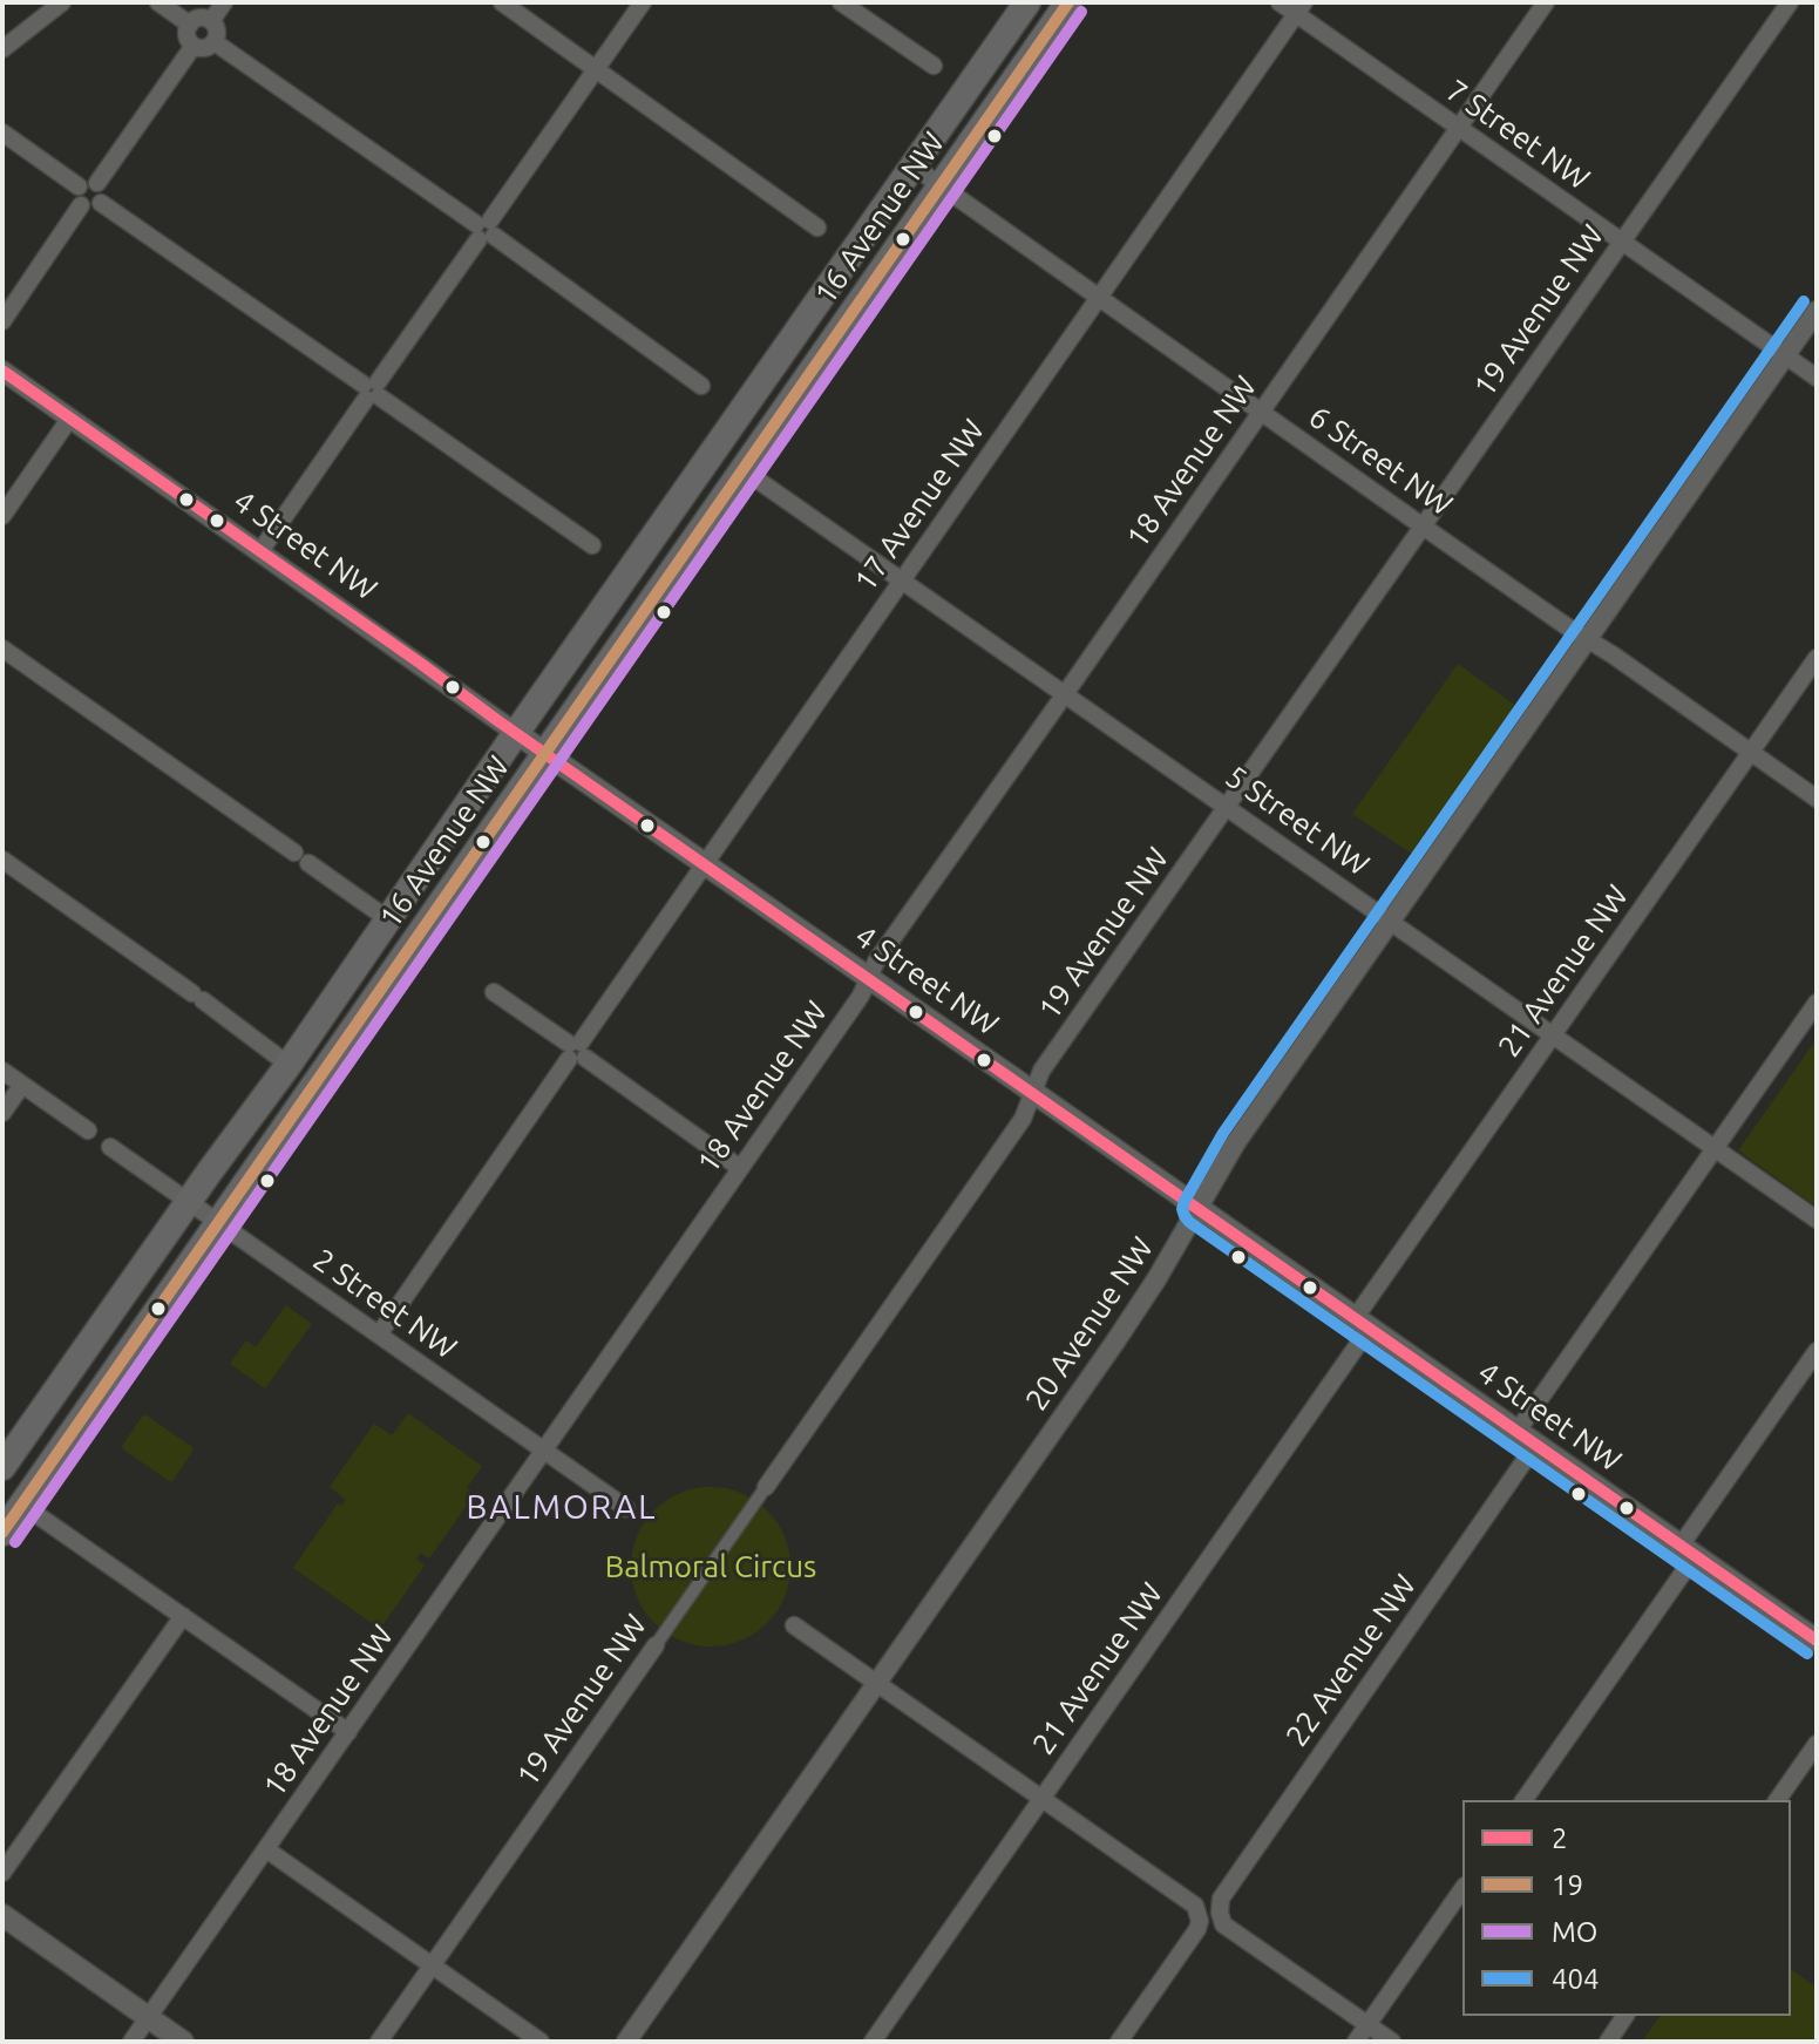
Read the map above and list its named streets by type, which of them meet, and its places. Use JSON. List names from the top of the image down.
{
  "streets": {
    "highway": ["16 Avenue NW"],
    "main road": ["4 Street NW"],
    "street": [
      "7 Street NW",
      "19 Avenue NW",
      "6 Street NW",
      "18 Avenue NW",
      "17 Avenue NW",
      "5 Street NW",
      "21 Avenue NW",
      "2 Street NW",
      "20 Avenue NW",
      "22 Avenue NW"
    ]
  },
  "crossings": [
    ["7 Street NW", "19 Avenue NW"],
    ["7 Street NW", "18 Avenue NW"],
    ["7 Street NW", "17 Avenue NW"],
    ["7 Street NW", "20 Avenue NW"],
    ["16 Avenue NW", "6 Street NW"],
    ["16 Avenue NW", "4 Street NW"],
    ["16 Avenue NW", "5 Street NW"],
    ["16 Avenue NW", "2 Street NW"],
    ["19 Avenue NW", "6 Street NW"],
    ["19 Avenue NW", "4 Street NW"],
    ["19 Avenue NW", "5 Street NW"],
    ["6 Street NW", "18 Avenue NW"],
    ["6 Street NW", "17 Avenue NW"],
    ["6 Street NW", "21 Avenue NW"],
    ["6 Street NW", "20 Avenue NW"],
    ["18 Avenue NW", "4 Street NW"],
    ["18 Avenue NW", "5 Street NW"],
    ["18 Avenue NW", "2 Street NW"],
    ["17 Avenue NW", "4 Street NW"],
    ["17 Avenue NW", "5 Street NW"],
    ["17 Avenue NW", "2 Street NW"],
    ["4 Street NW", "21 Avenue NW"],
    ["4 Street NW", "20 Avenue NW"],
    ["4 Street NW", "22 Avenue NW"],
    ["5 Street NW", "21 Avenue NW"],
    ["5 Street NW", "20 Avenue NW"],
    ["5 Street NW", "22 Avenue NW"]
  ],
  "districts": ["BALMORAL"],
  "parks": ["Balmoral Circus"],
  "lines": [
    "transit line 19",
    "transit line MO",
    "transit line 404",
    "transit line 2"
  ],
  "legend": [
    "2",
    "19",
    "MO",
    "404"
  ]
}
